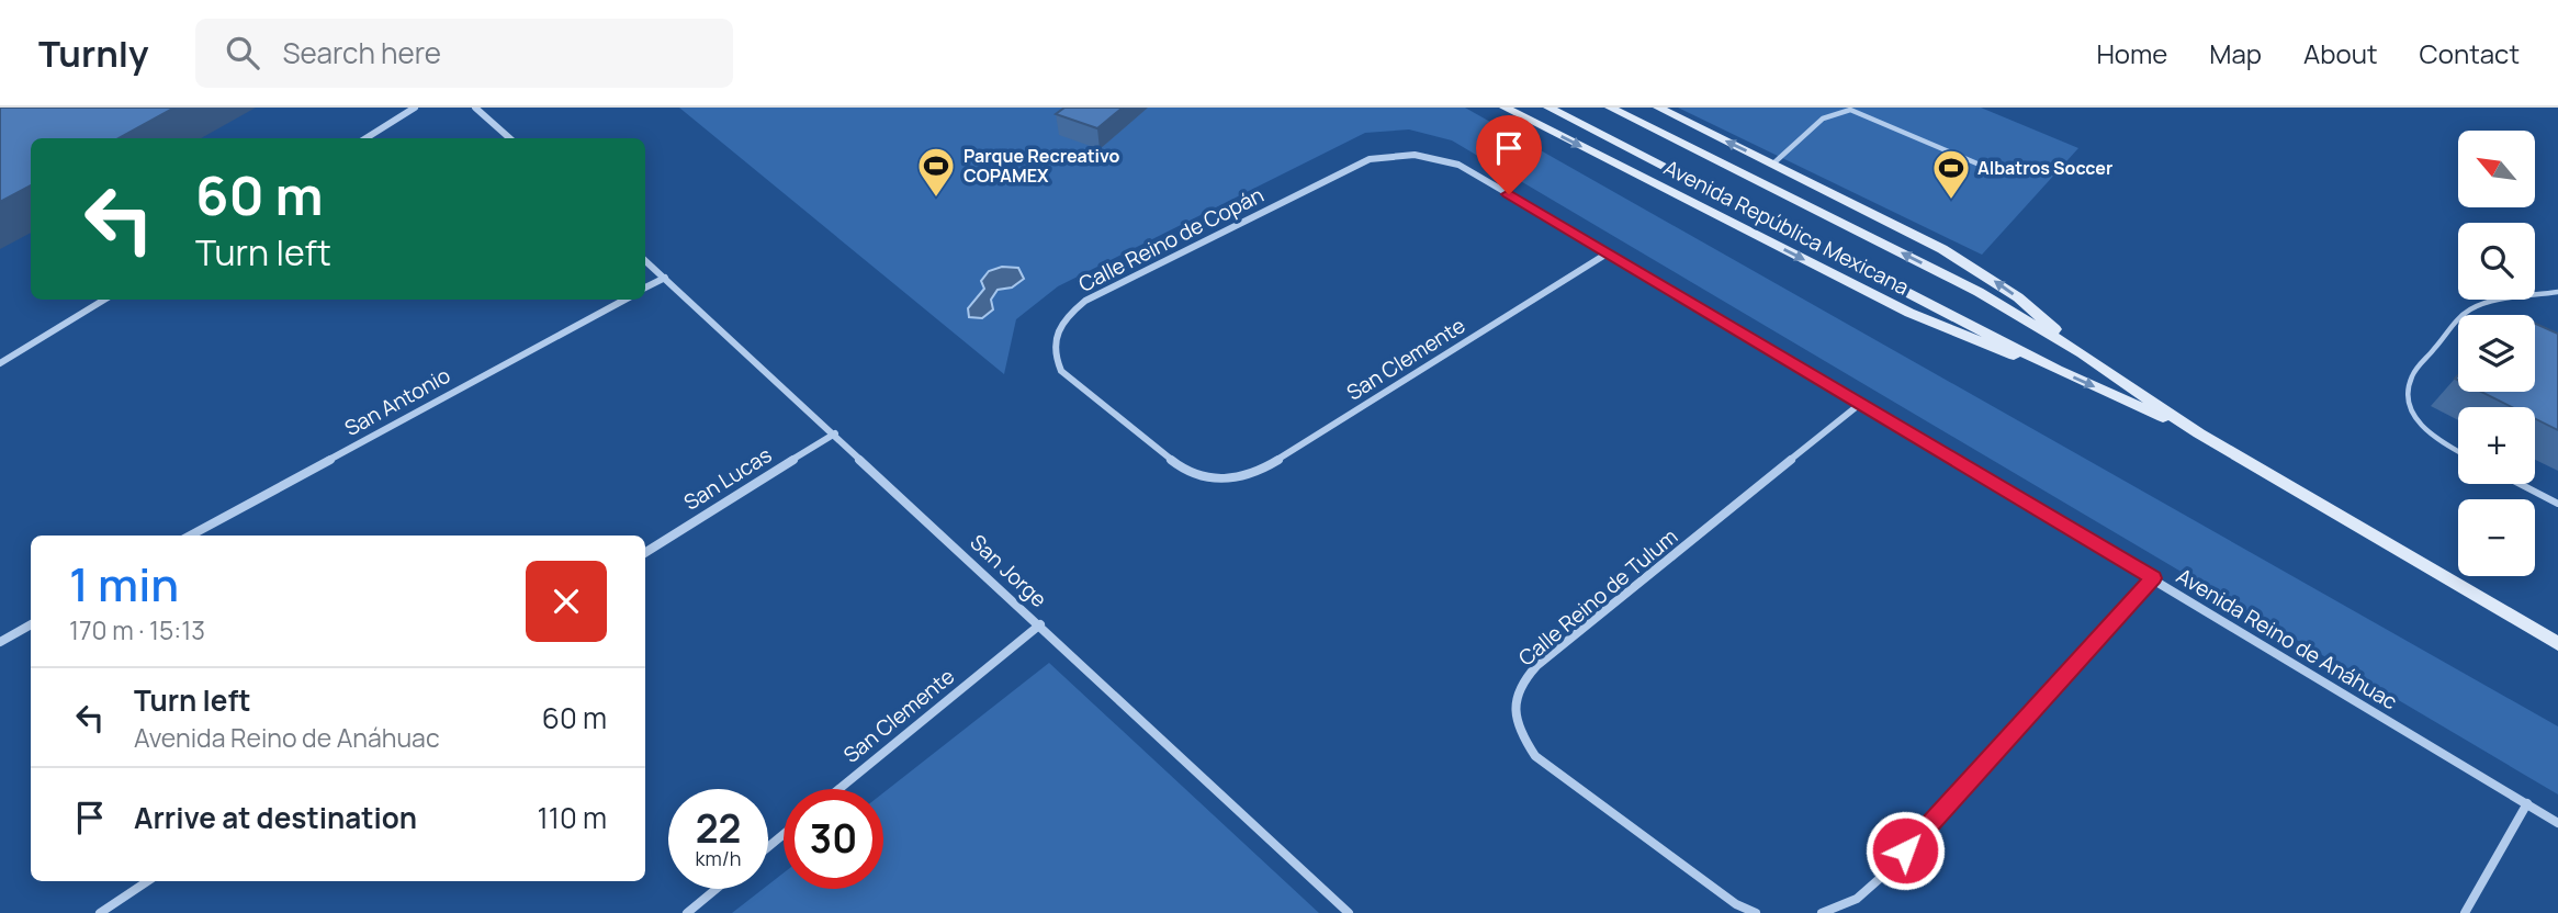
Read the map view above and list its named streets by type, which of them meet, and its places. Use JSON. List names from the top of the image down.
{
  "streets": {
    "street": [
      "Avenida República Mexicana",
      "Calle Reino de Copán",
      "San Clemente",
      "San Antonio",
      "San Lucas",
      "San Jorge",
      "Calle Reino de Tulum",
      "Avenida Reino de Anáhuac"
    ]
  },
  "crossings": [
    ["Calle Reino de Copán", "San Clemente"],
    ["Calle Reino de Copán", "Avenida Reino de Anáhuac"],
    ["San Clemente", "San Jorge"],
    ["San Clemente", "Avenida Reino de Anáhuac"],
    ["San Lucas", "San Jorge"],
    ["Calle Reino de Tulum", "Avenida Reino de Anáhuac"]
  ],
  "places": {
    "sports": ["Parque Recreativo COPAMEX", "Albatros Soccer"]
  },
  "north": "top left",
  "page": {
    "header": "Turnly",
    "search": "Search here",
    "nav": [
      "Home",
      "Map",
      "About",
      "Contact"
    ],
    "map_buttons": ["+", "−"],
    "turn": ["60 m", "Turn left"],
    "heading": ["1 min", "170 m · 15:13"],
    "list": [
      {
        "name": "Turn left",
        "note": "Avenida Reino de Anáhuac",
        "value": "60 m"
      },
      {
        "name": "Arrive at destination",
        "value": "110 m"
      }
    ],
    "speed": "22 km/h",
    "limit": "30"
  }
}
